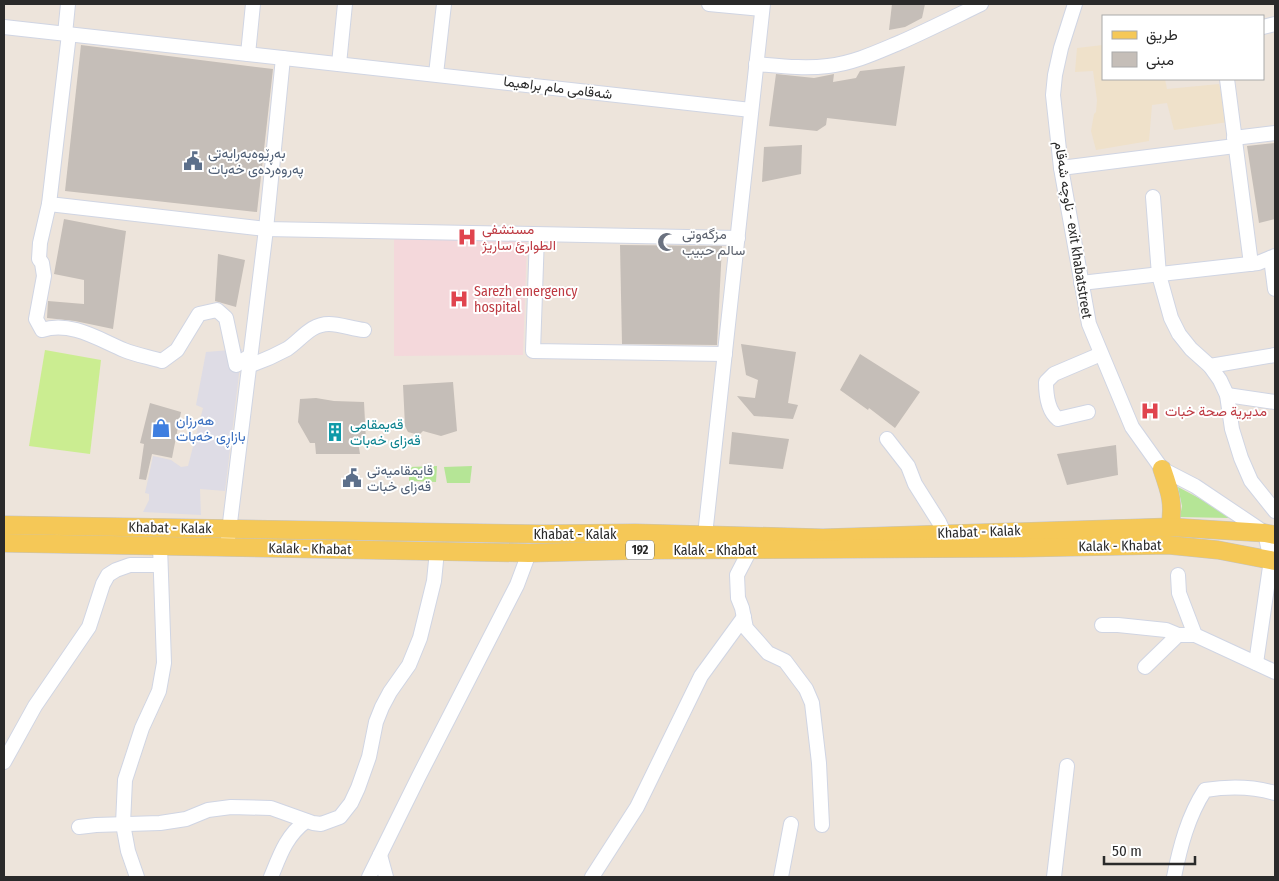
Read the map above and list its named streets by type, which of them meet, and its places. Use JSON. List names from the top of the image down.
{
  "streets": {
    "main road": ["Khabat - Kalak", "Kalak - Khabat", "192"],
    "street": ["شەقامی مام براهیما", "ناوچە شەقام - exit khabatstreet"]
  },
  "crossings": [
    ["ناوچە شەقام - exit khabatstreet", "Khabat - Kalak"]
  ],
  "places": {
    "public building": ["بەڕێوەبەرایەتی پەروەردەی خەبات", "قایمقامیەتى قەزای خبات"],
    "hospital": ["مستشفى الطوارئ ساريژ", "Sarezh emergency hospital", "مديرية صحة خبات"],
    "mosque": ["مزگەوتی سالم حبیب"],
    "shop": ["هەرزان بازاڕی خەبات"],
    "building": ["قەیمقامی قەزای خەبات"]
  },
  "legend": ["طريق", "مبنى"],
  "scale_bar": "50 m"
}
